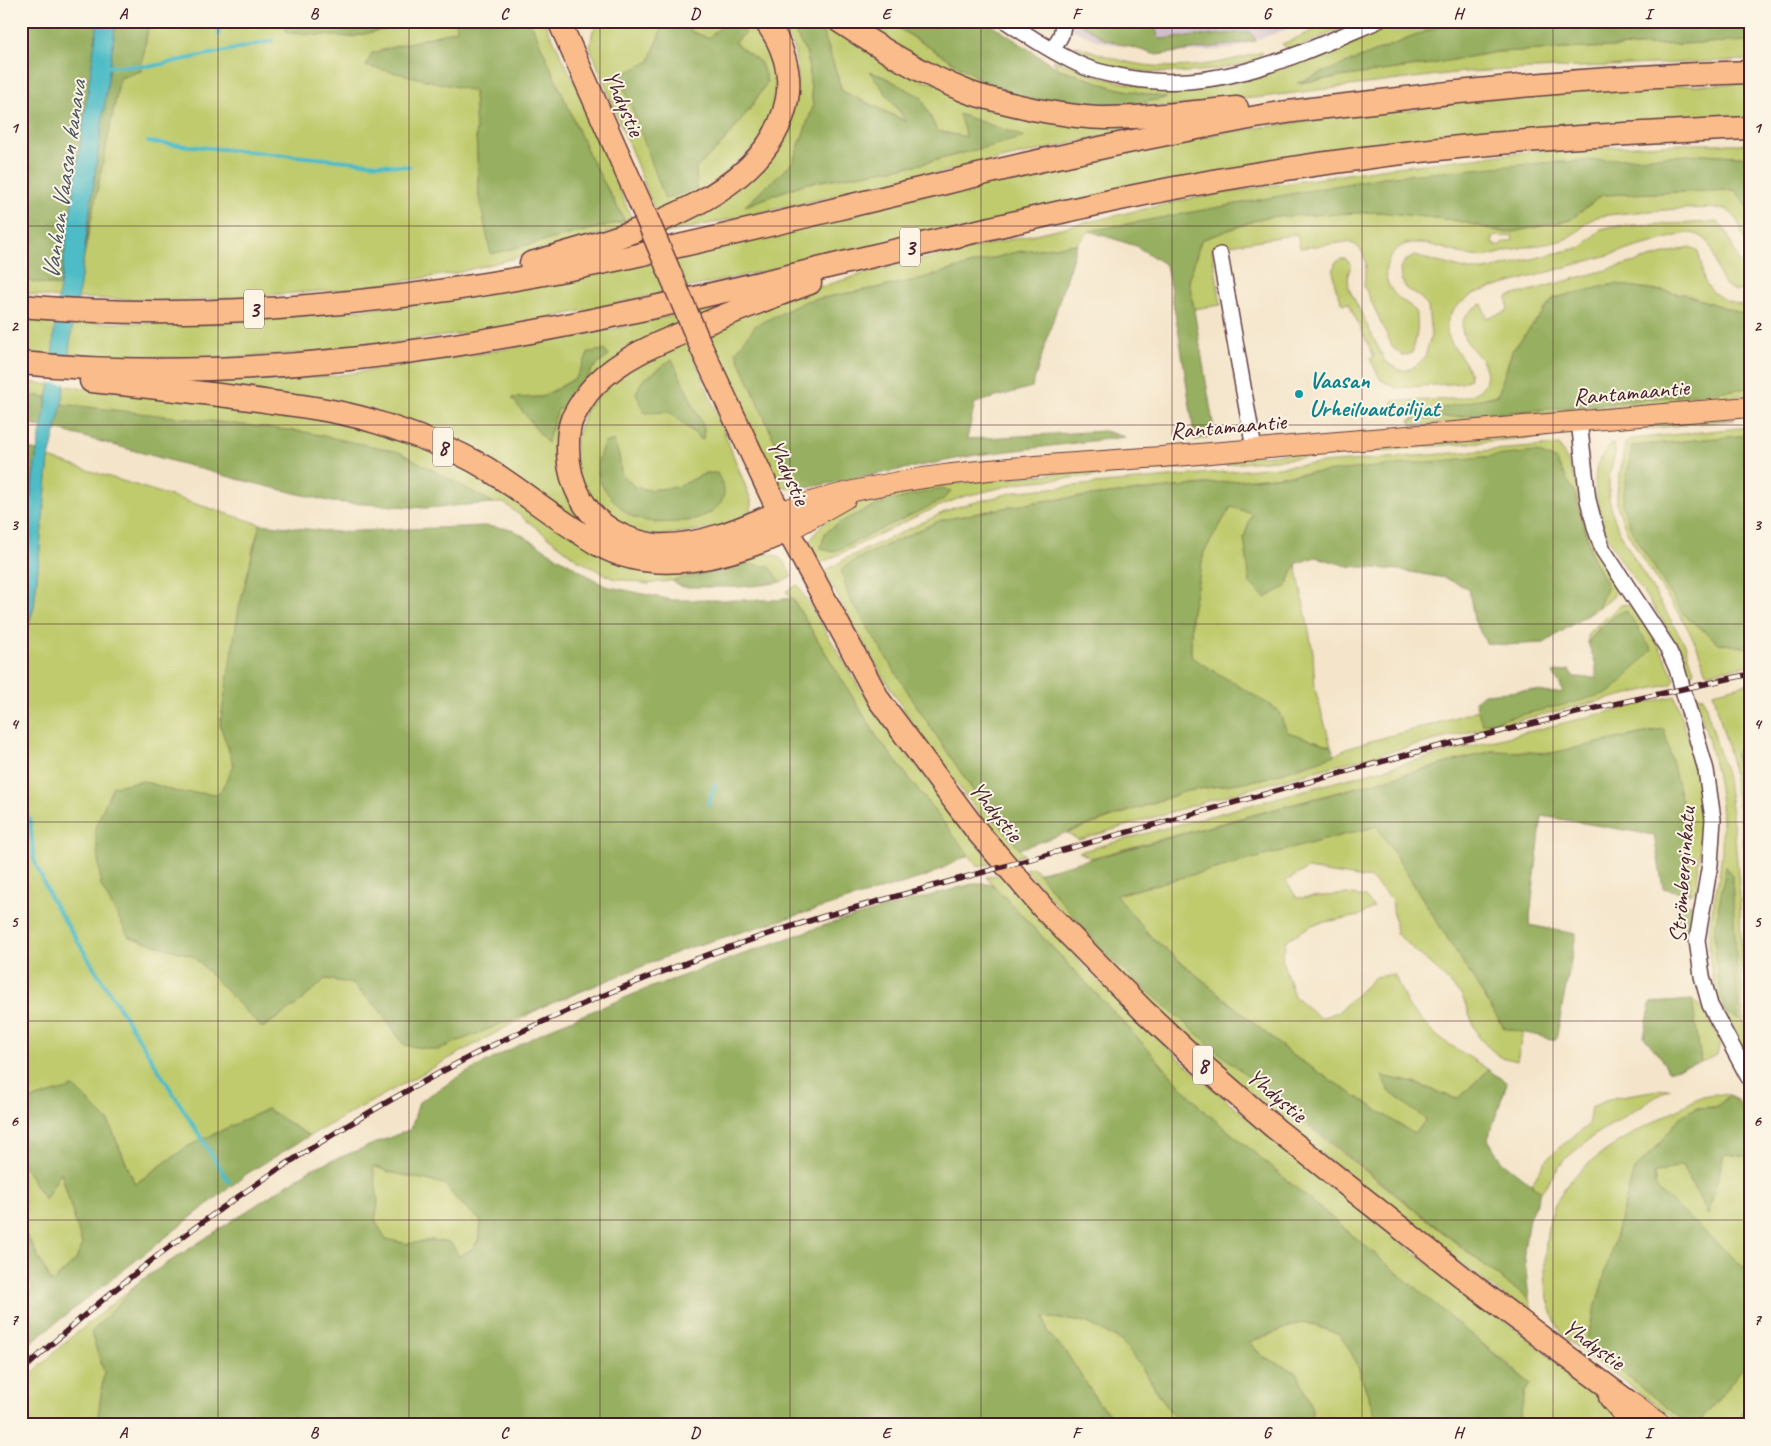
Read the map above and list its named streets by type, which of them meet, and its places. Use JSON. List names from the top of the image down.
{
  "streets": {
    "highway": ["Yhdystie", "3", "8"],
    "main road": ["Rantamaantie"],
    "street": ["Strömberginkatu"]
  },
  "crossings": [
    ["Yhdystie", "Rantamaantie"],
    ["Yhdystie", "8"],
    ["3", "8"],
    ["Rantamaantie", "8"],
    ["Rantamaantie", "Strömberginkatu"]
  ],
  "water": ["Vanhan Vaasan kanava"],
  "places": ["Vaasan Urheiluautoilijat"],
  "grid": {
    "columns": [
      "A",
      "B",
      "C",
      "D",
      "E",
      "F",
      "G",
      "H",
      "I"
    ],
    "rows": [
      "1",
      "2",
      "3",
      "4",
      "5",
      "6",
      "7"
    ]
  }
}
